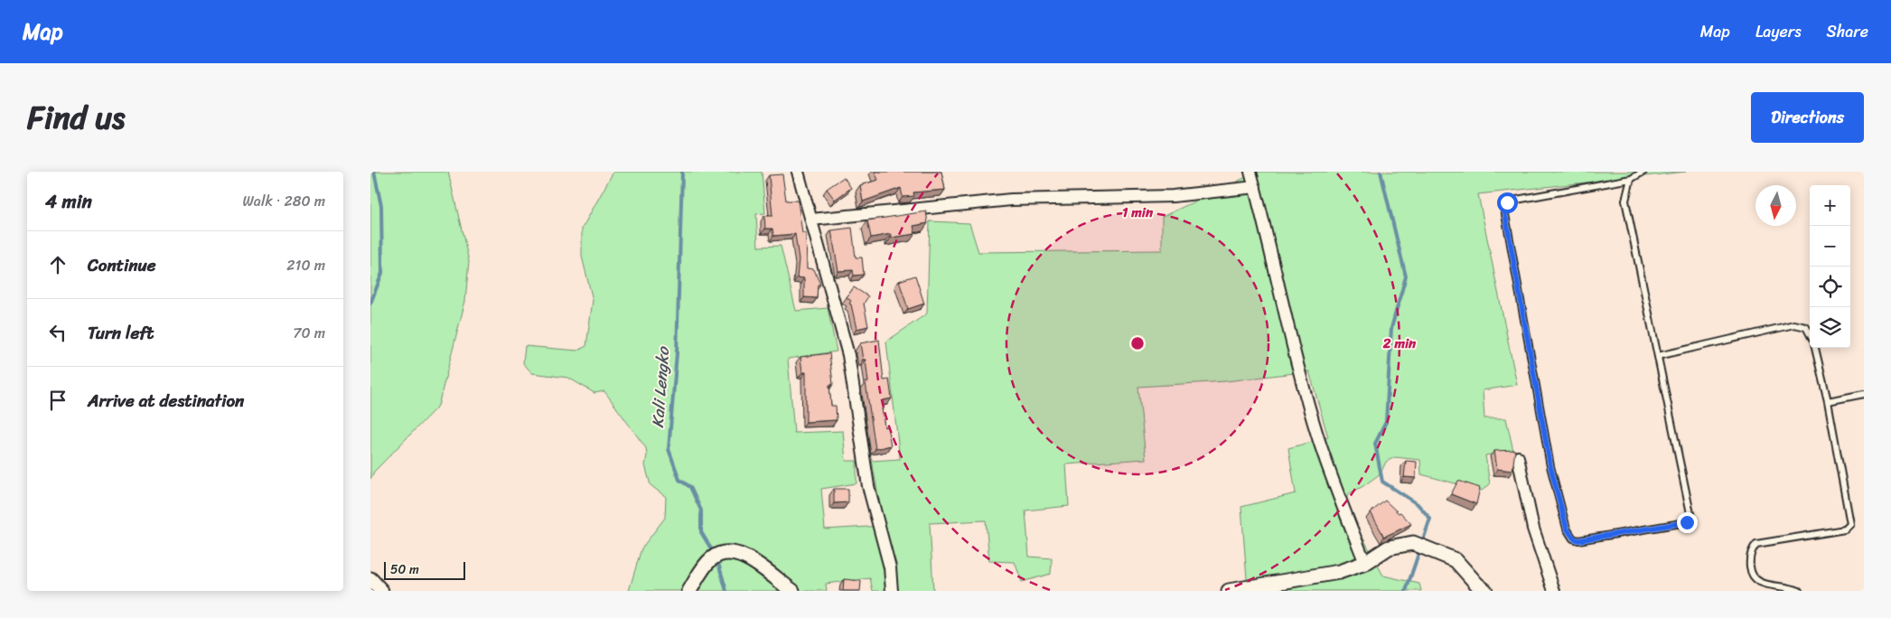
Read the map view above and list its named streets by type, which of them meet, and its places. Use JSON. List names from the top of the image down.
{
  "water": ["Kali Lengko"],
  "scale_bar": "50 m",
  "north": "bottom",
  "page": {
    "header": "Map",
    "nav": ["Map", "Layers", "Share"],
    "title": "Find us",
    "buttons": "Directions",
    "heading": ["4 min", "Walk · 280 m"],
    "map_buttons": ["+", "−"],
    "list": [
      ["Continue", "210 m"],
      ["Turn left", "70 m"],
      "Arrive at destination"
    ],
    "scale": "50 m"
  },
  "rings": ["1 min", "2 min"]
}
